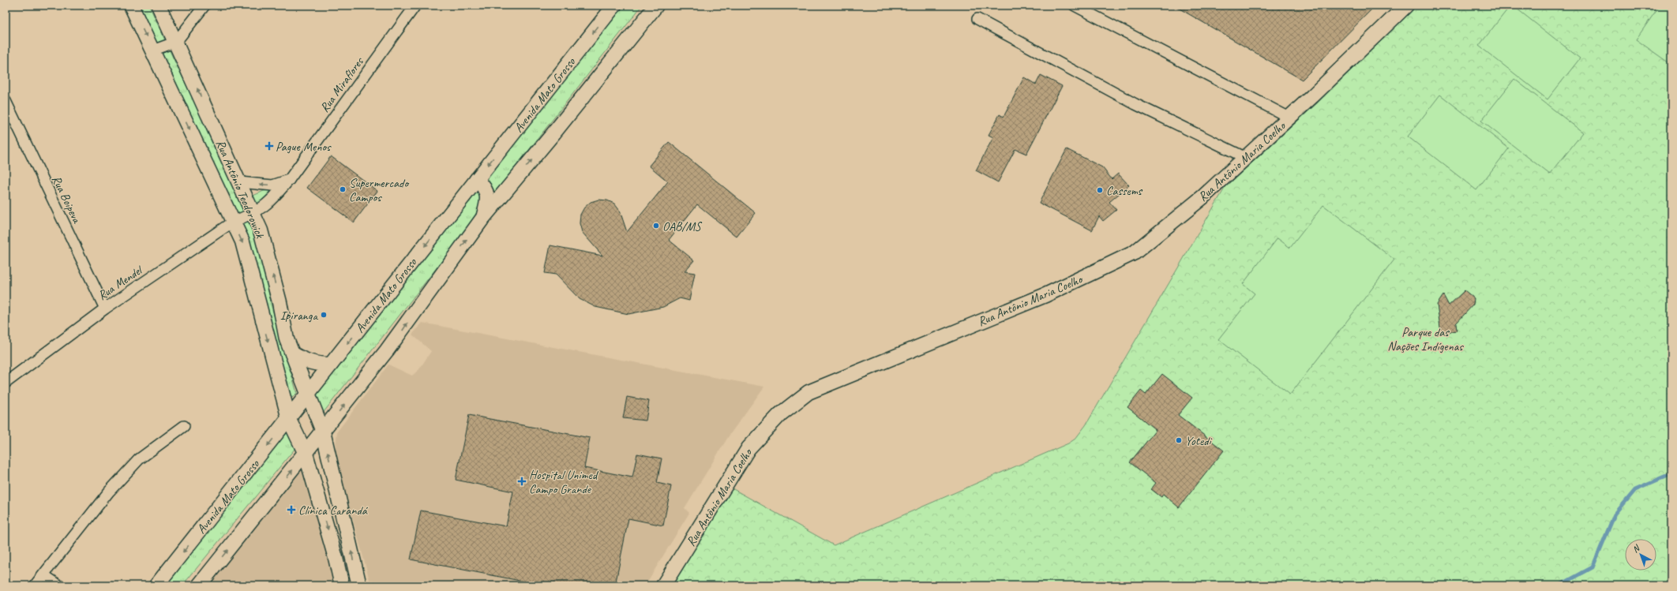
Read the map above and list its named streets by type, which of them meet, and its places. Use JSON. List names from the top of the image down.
{
  "streets": {
    "street": [
      "Rua Miraflores",
      "Avenida Mato Grosso",
      "Rua Antônio Maria Coelho",
      "Rua Antônio Teodorowick",
      "Rua Boipeva",
      "Rua Mendel"
    ]
  },
  "crossings": [
    ["Rua Miraflores", "Rua Antônio Teodorowick"],
    ["Rua Miraflores", "Rua Mendel"],
    ["Avenida Mato Grosso", "Rua Antônio Teodorowick"],
    ["Rua Antônio Teodorowick", "Rua Mendel"],
    ["Rua Boipeva", "Rua Mendel"]
  ],
  "parks": ["Parque das Nações Indígenas"],
  "places": {
    "health": ["Pague Menos", "Hospital Unimed Campo Grande", "Clínica Carandá"],
    "other": [
      "Supermercado Campos",
      "Cassems",
      "OAB/MS",
      "Ipiranga",
      "Yotedi"
    ]
  },
  "north": "top left"
}
